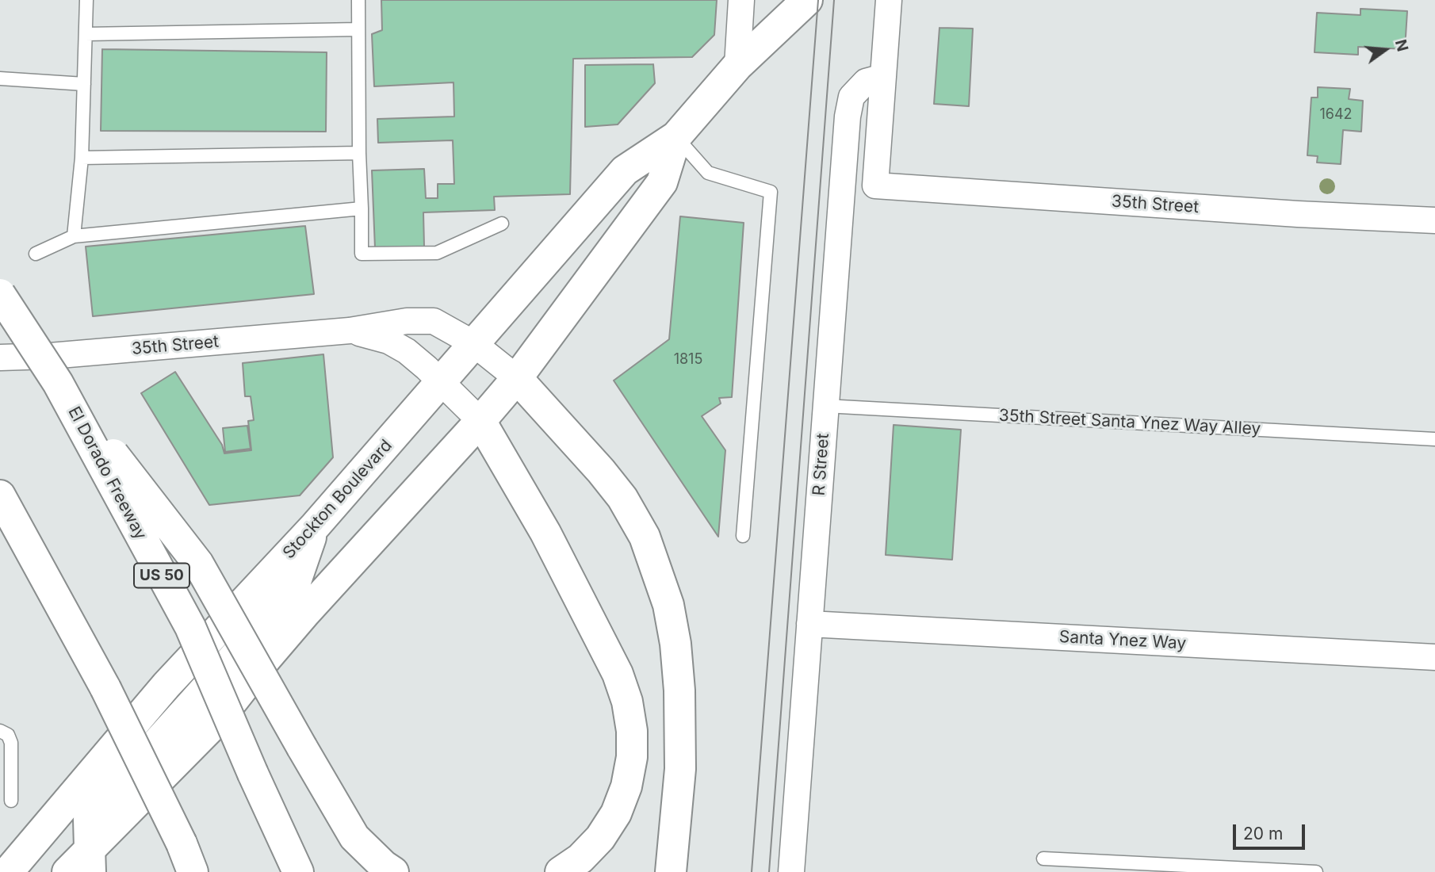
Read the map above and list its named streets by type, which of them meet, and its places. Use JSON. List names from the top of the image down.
{
  "streets": {
    "main road": ["El Dorado Freeway", "Stockton Boulevard", "US 50"],
    "street": ["35th Street", "R Street", "Santa Ynez Way"],
    "lane": ["35th Street Santa Ynez Way Alley"]
  },
  "crossings": [
    ["35th Street", "R Street"],
    ["35th Street", "Stockton Boulevard"],
    ["35th Street Santa Ynez Way Alley", "R Street"],
    ["R Street", "Santa Ynez Way"]
  ],
  "house_numbers": ["1642", "1815"],
  "scale_bar": "20 m",
  "north": "right"
}
